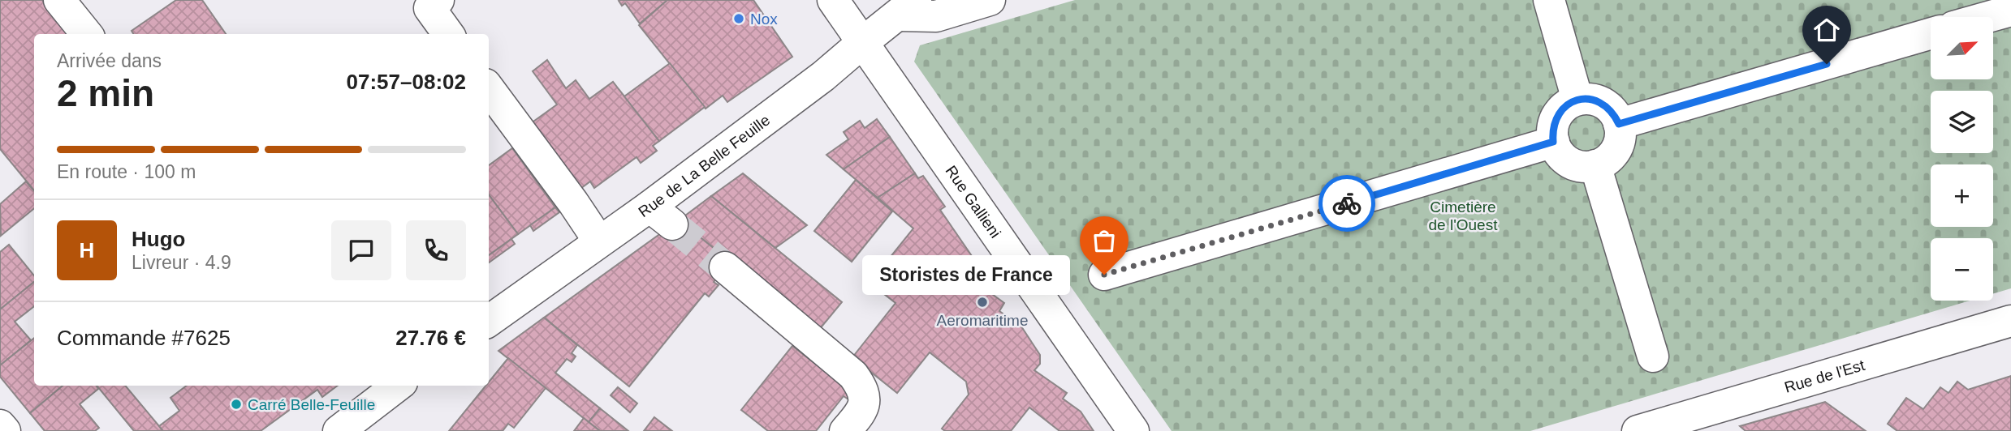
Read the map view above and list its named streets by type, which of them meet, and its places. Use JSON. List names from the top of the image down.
{
  "streets": {
    "street": ["Rue de La Belle Feuille", "Rue Gallieni", "Rue de l'Est"]
  },
  "crossings": [
    ["Rue de La Belle Feuille", "Rue Gallieni"]
  ],
  "parks": ["Cimetière de l'Ouest"],
  "places": [
    "Nox",
    "Storistes de France",
    "Aeromaritime",
    "Carré Belle-Feuille"
  ],
  "north": "top right",
  "page": {
    "map_buttons": ["+", "−"],
    "heading": ["2 min", "Arrivée dans", "07:57–08:02"],
    "panel": [
      "Hugo",
      "Livreur · 4.9",
      "Commande #7625",
      "27.76 €"
    ],
    "bar": "En route · 100 m",
    "round": "H",
    "bubble": "Storistes de France"
  }
}
